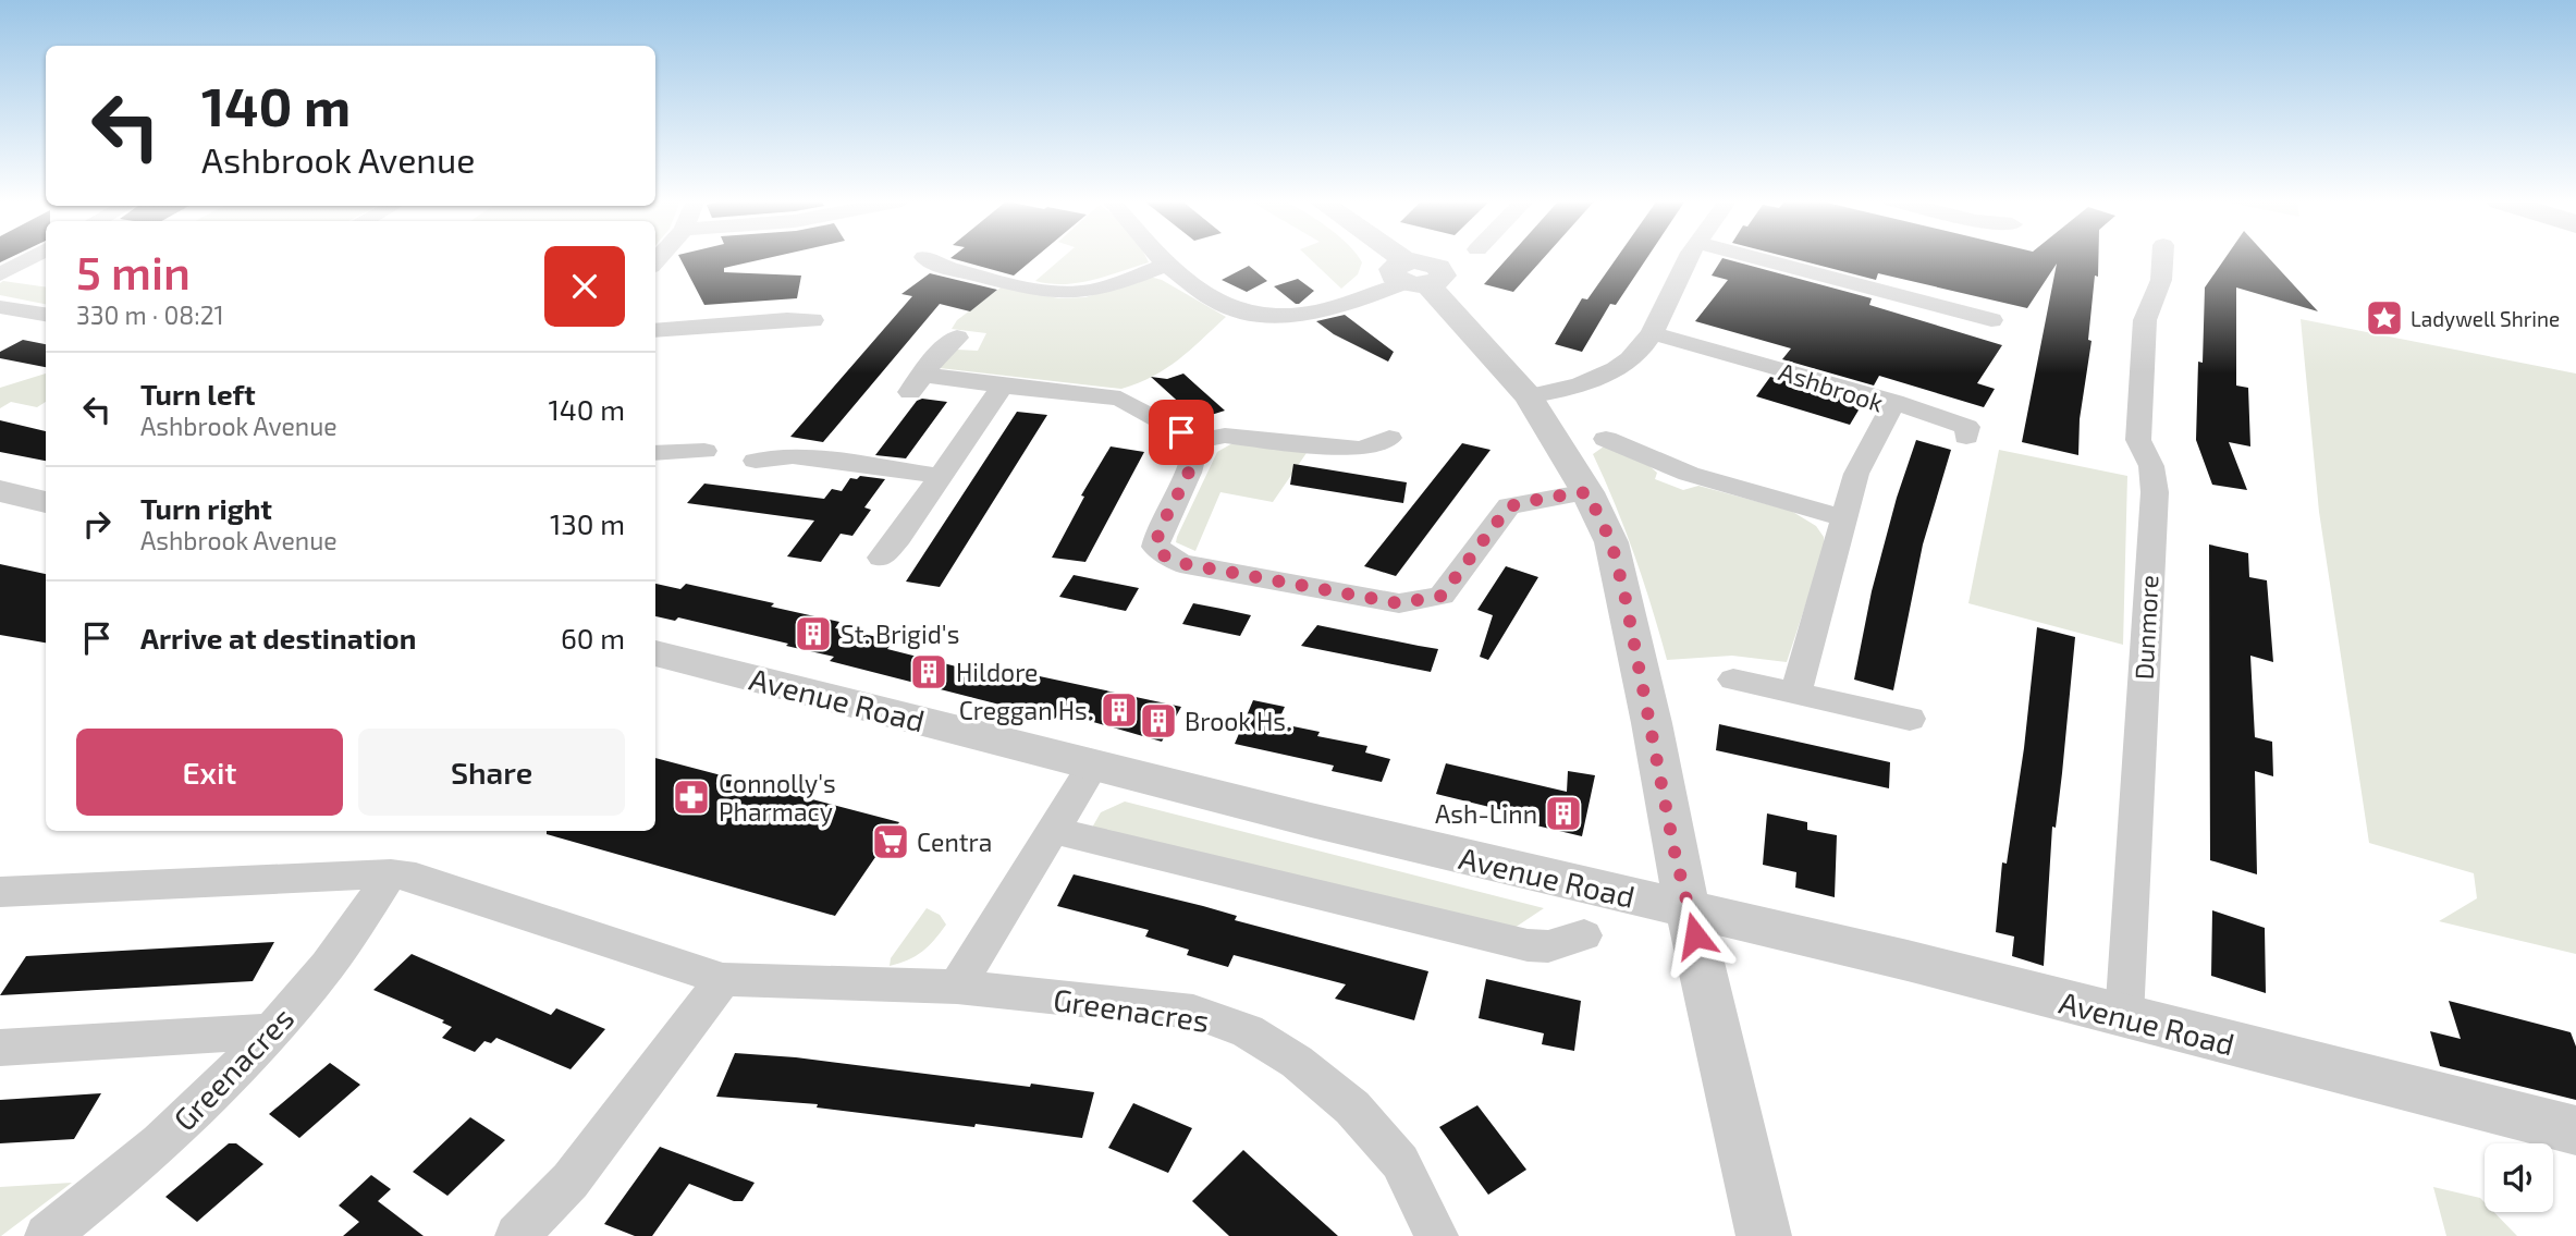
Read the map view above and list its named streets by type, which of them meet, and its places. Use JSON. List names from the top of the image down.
{
  "streets": {
    "street": [
      "Ashbrook",
      "Dunmore",
      "Avenue Road",
      "Greenacres"
    ]
  },
  "crossings": [
    ["Dunmore", "Avenue Road"]
  ],
  "places": {
    "place": ["Ladywell Shrine"],
    "building": [
      "St. Brigid's",
      "Hildore",
      "Creggan Hs.",
      "Brook Hs.",
      "Ash-Linn"
    ],
    "pharmacy": ["Connolly's Pharmacy"],
    "supermarket": ["Centra"]
  },
  "page": {
    "turn": ["140 m", "Ashbrook Avenue"],
    "heading": ["5 min", "330 m · 08:21"],
    "list": [
      {
        "name": "Turn left",
        "note": "Ashbrook Avenue",
        "value": "140 m"
      },
      {
        "name": "Turn right",
        "note": "Ashbrook Avenue",
        "value": "130 m"
      },
      {
        "name": "Arrive at destination",
        "value": "60 m"
      }
    ],
    "buttons": ["Exit", "Share"]
  }
}
